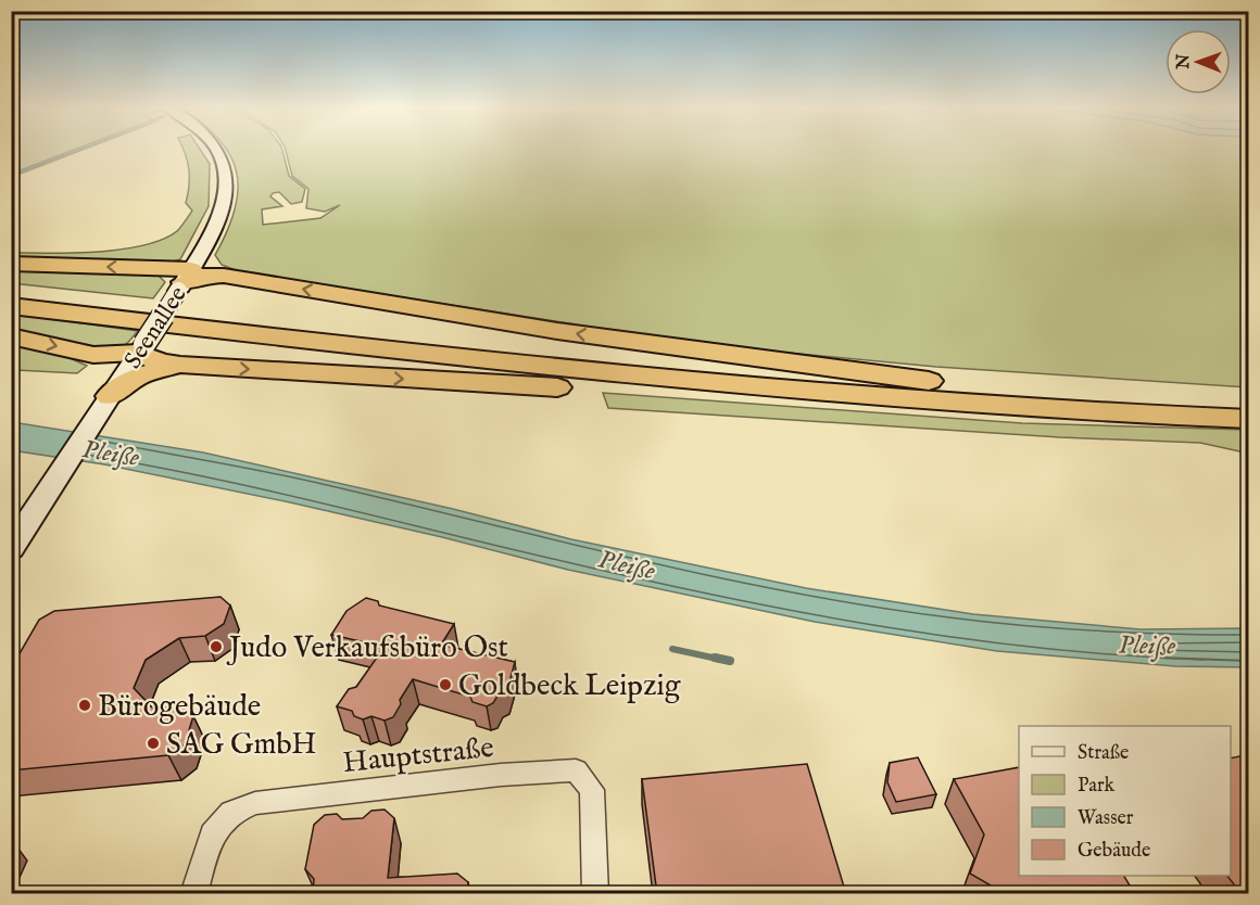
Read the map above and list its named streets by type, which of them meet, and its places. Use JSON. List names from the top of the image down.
{
  "streets": {
    "main road": ["Seenallee"],
    "street": ["Hauptstraße"]
  },
  "water": ["Pleiße"],
  "places": [
    "Judo Verkaufsbüro Ost",
    "Goldbeck Leipzig",
    "Bürogebäude",
    "SAG GmbH"
  ],
  "legend": [
    "Straße",
    "Park",
    "Wasser",
    "Gebäude"
  ],
  "north": "left"
}
